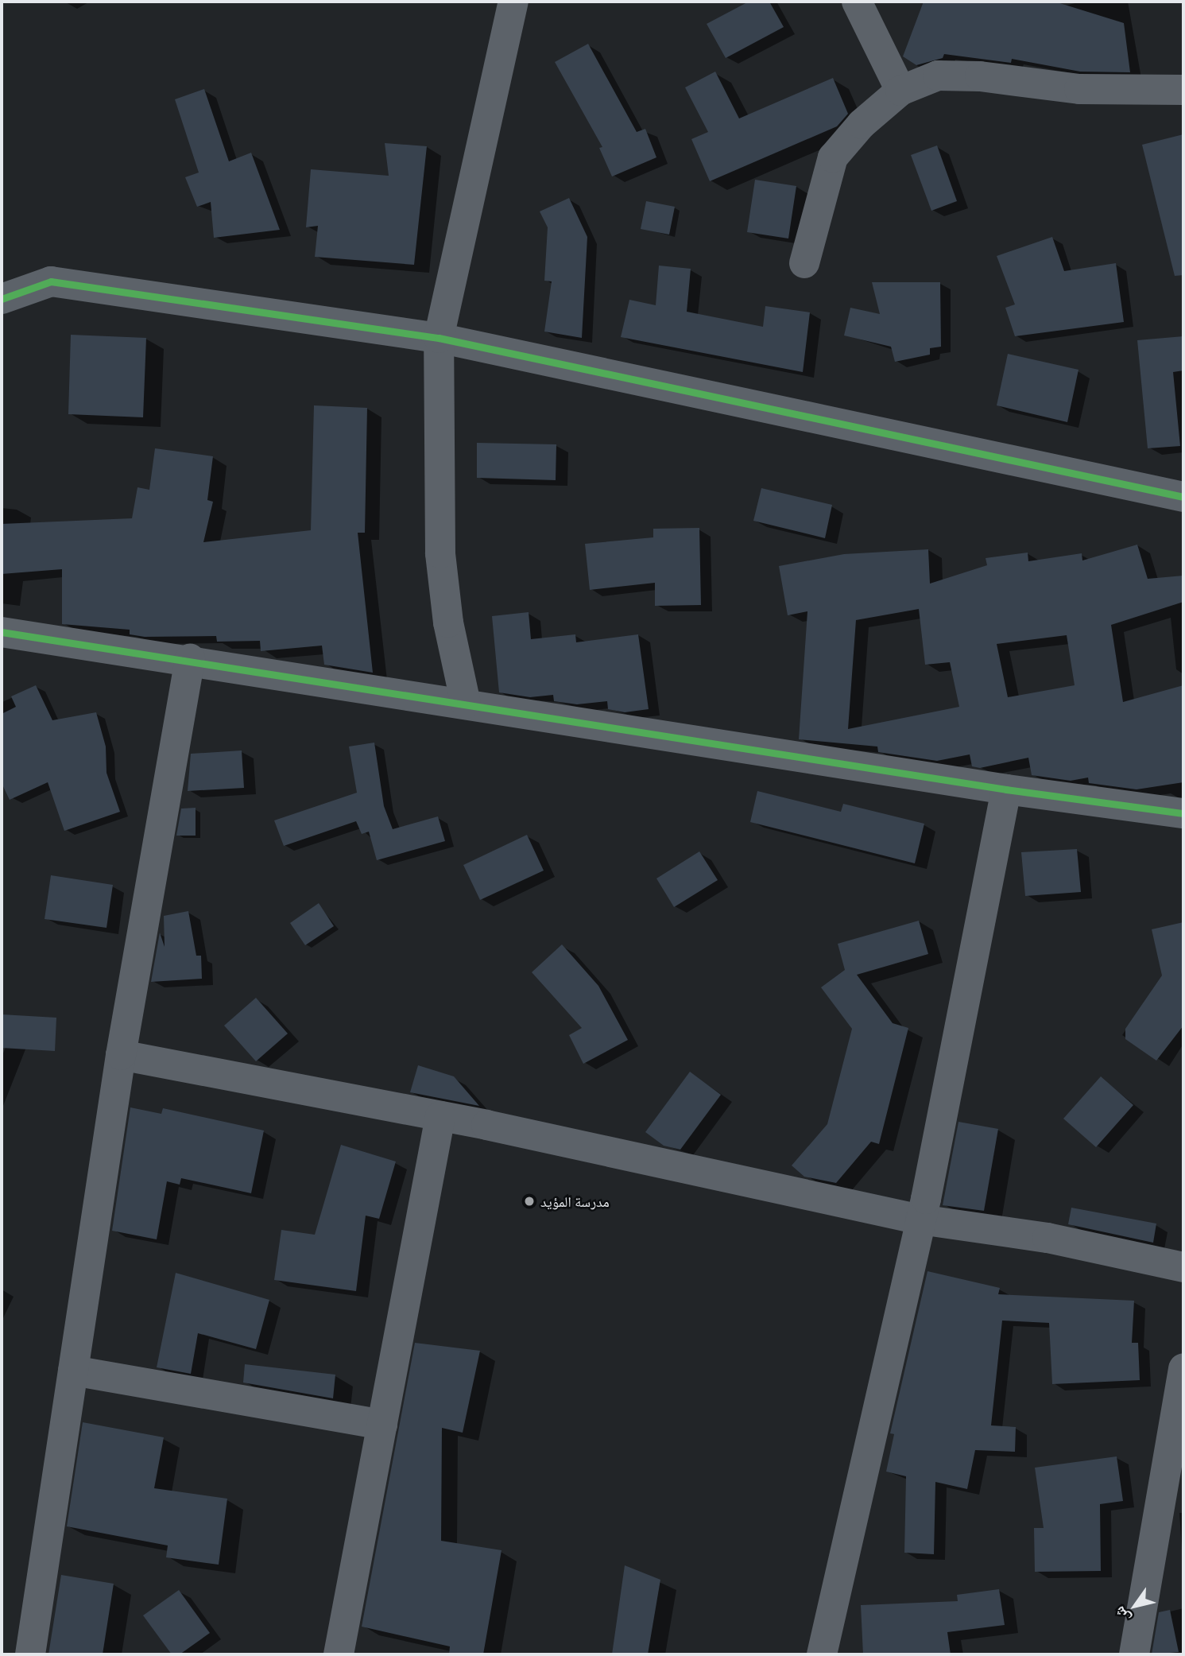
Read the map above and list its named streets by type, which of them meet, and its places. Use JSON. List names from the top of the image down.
{
  "places": ["مدرسة المؤيد"],
  "north": "bottom left"
}
